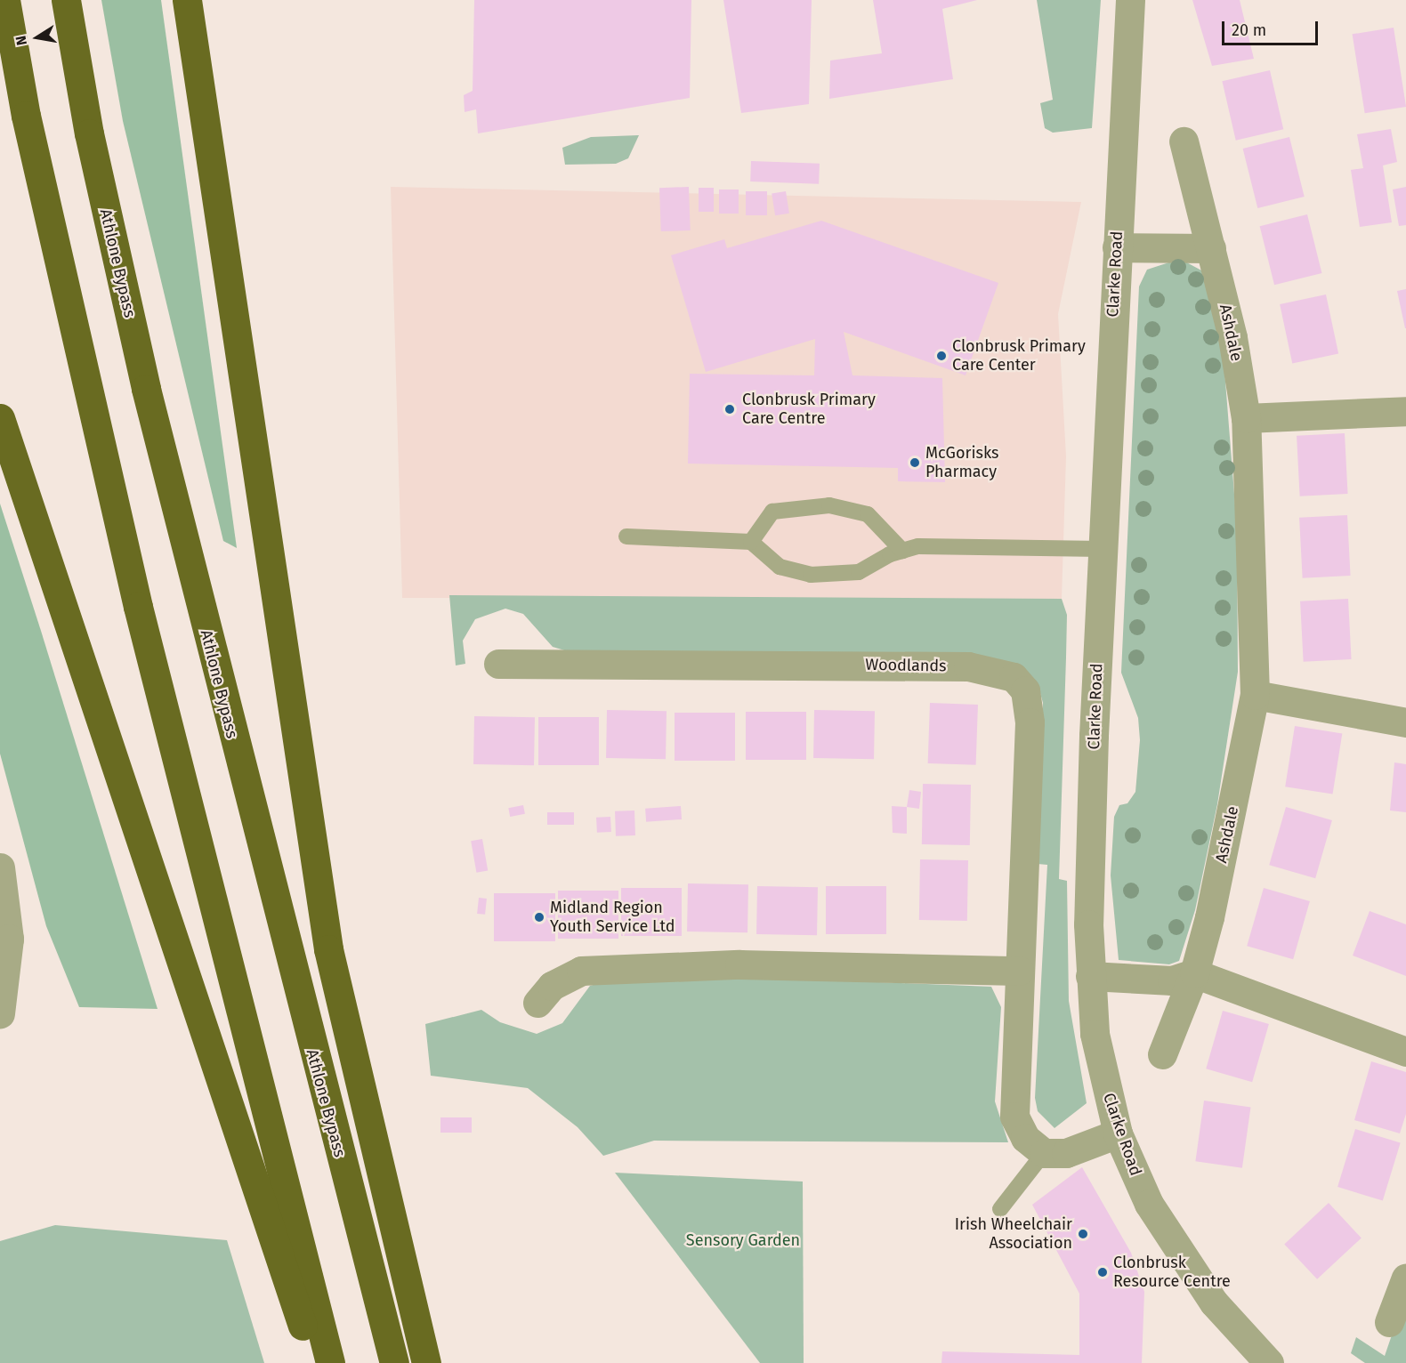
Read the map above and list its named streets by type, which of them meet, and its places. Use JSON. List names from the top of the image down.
{
  "streets": {
    "highway": ["Athlone Bypass"],
    "street": ["Clarke Road", "Ashdale", "Woodlands"]
  },
  "parks": ["Sensory Garden"],
  "places": [
    "Clonbrusk Primary Care Center",
    "Clonbrusk Primary Care Centre",
    "McGorisks Pharmacy",
    "Midland Region Youth Service Ltd",
    "Irish Wheelchair Association",
    "Clonbrusk Resource Centre"
  ],
  "scale_bar": "20 m",
  "north": "left"
}
